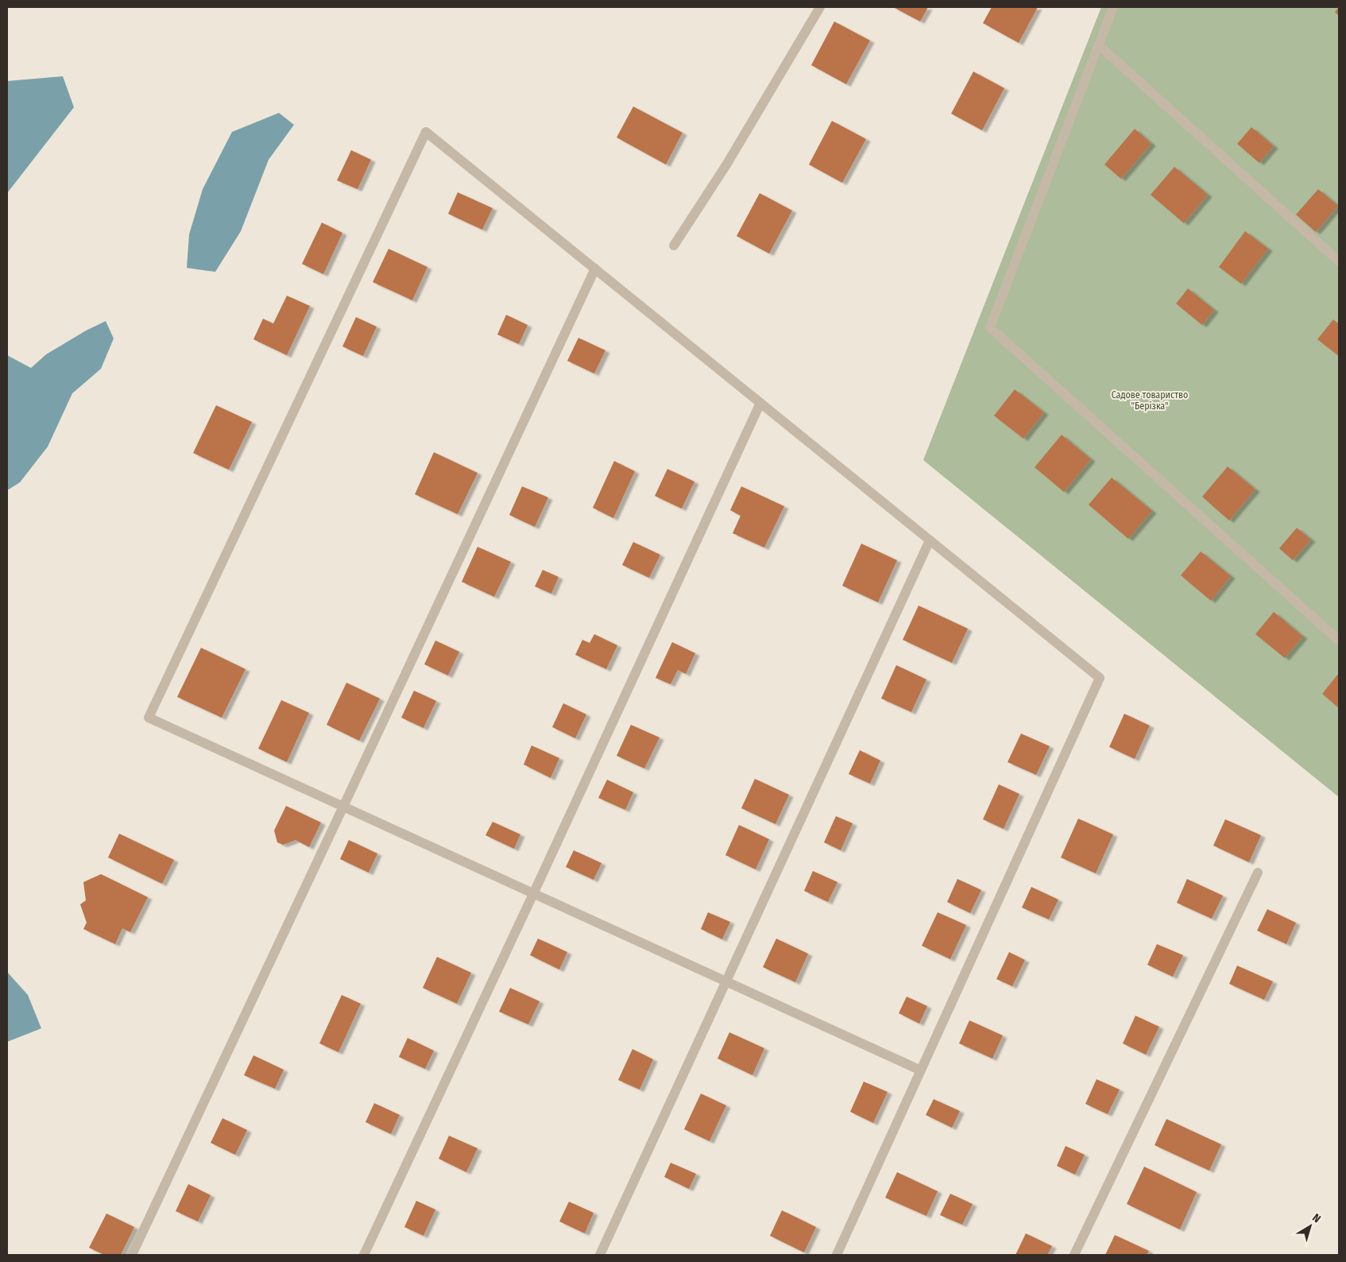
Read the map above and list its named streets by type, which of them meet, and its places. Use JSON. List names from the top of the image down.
{
  "parks": ["Садове товариство \"Берізка\""],
  "north": "top right"
}
